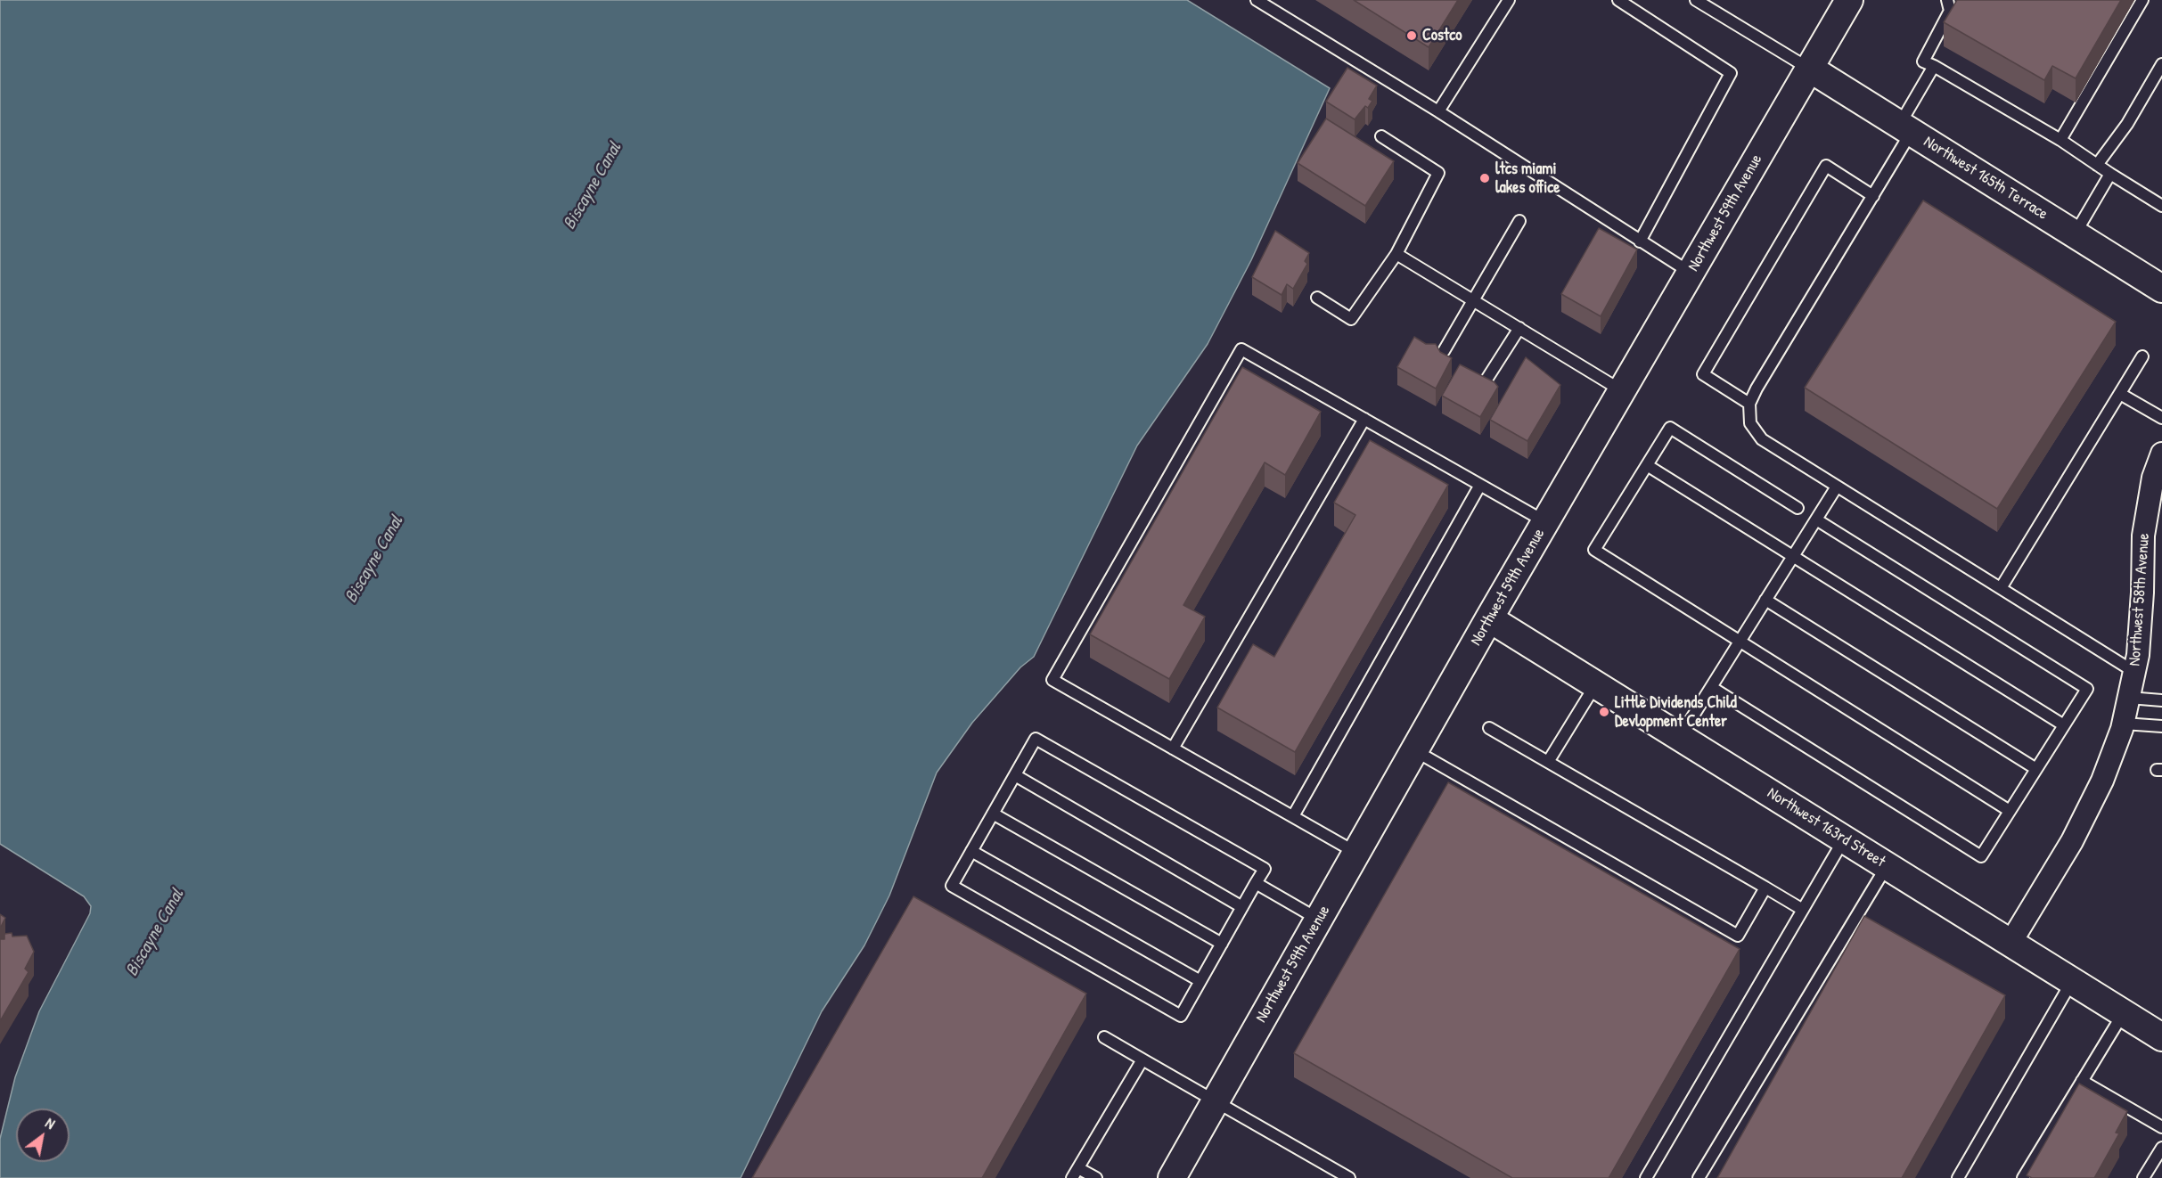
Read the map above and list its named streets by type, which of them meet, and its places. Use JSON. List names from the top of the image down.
{
  "streets": {
    "street": [
      "Northwest 165th Terrace",
      "Northwest 59th Avenue",
      "Northwest 58th Avenue",
      "Northwest 163rd Street"
    ]
  },
  "crossings": [
    ["Northwest 165th Terrace", "Northwest 59th Avenue"],
    ["Northwest 59th Avenue", "Northwest 163rd Street"],
    ["Northwest 58th Avenue", "Northwest 163rd Street"]
  ],
  "water": ["Biscayne Canal"],
  "places": ["Costco", "ltcs miami lakes office", "Little Dividends Child Devlopment Center"],
  "north": "top right"
}
